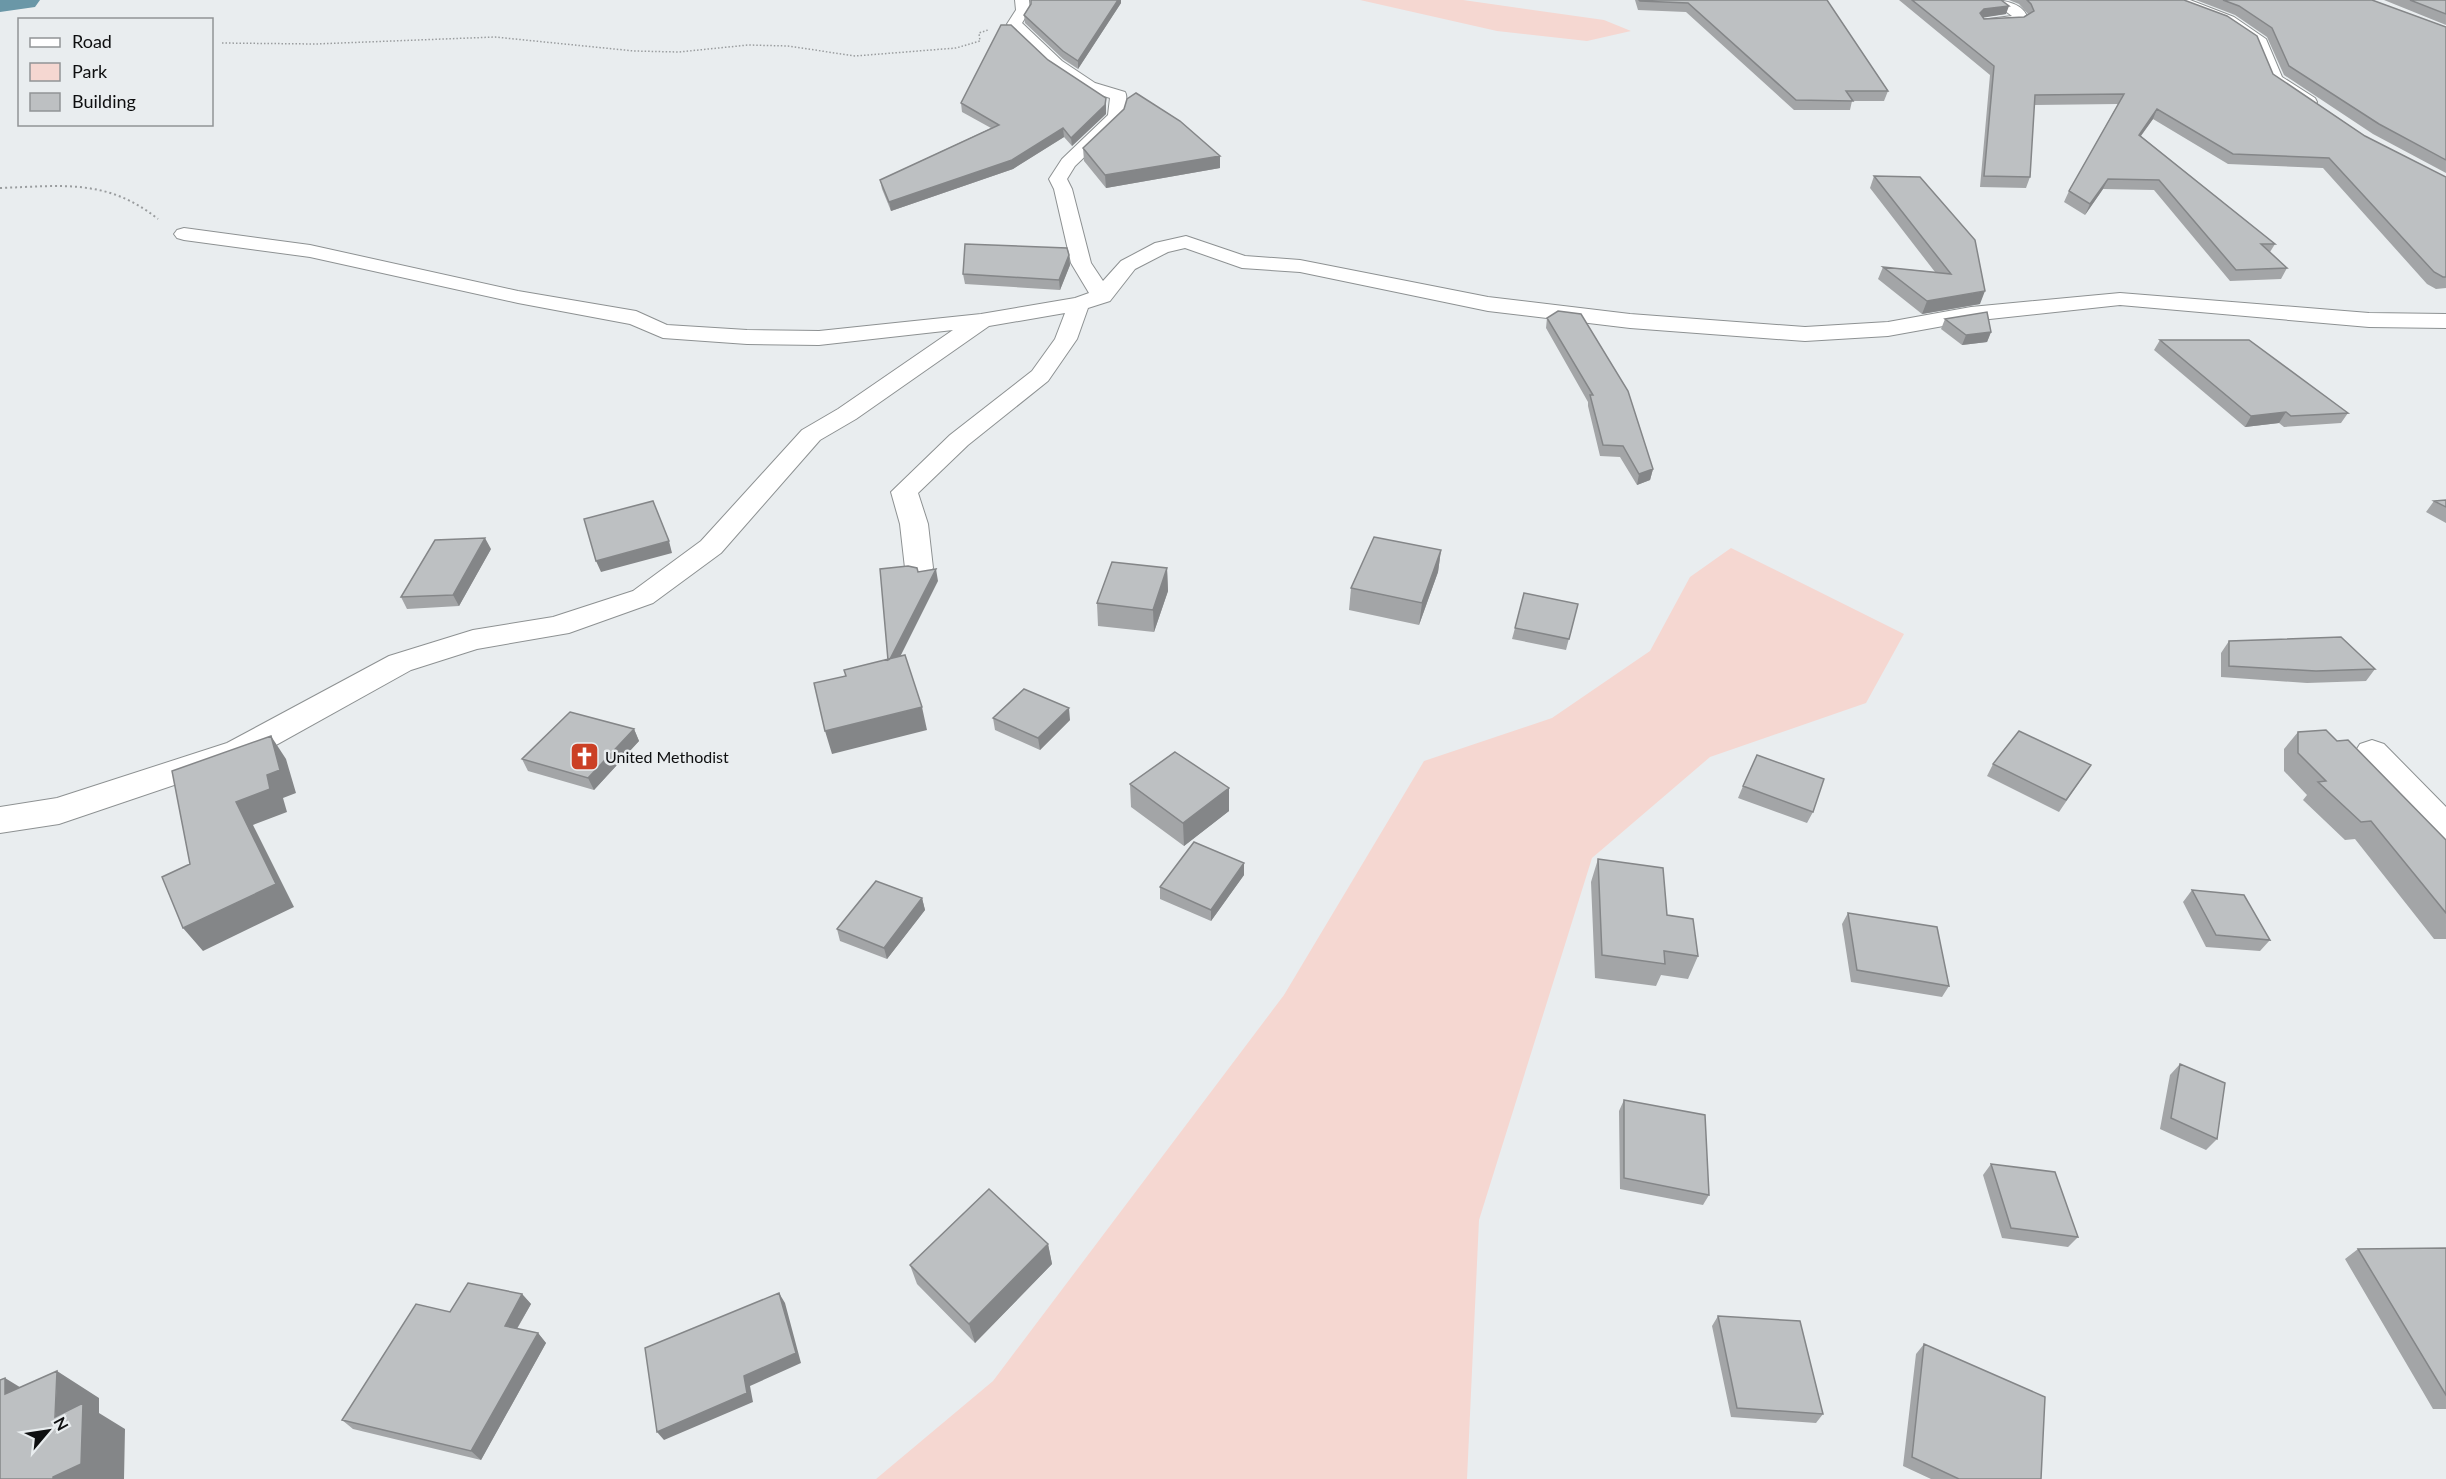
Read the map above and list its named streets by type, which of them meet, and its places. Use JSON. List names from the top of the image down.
{
  "places": {
    "church": ["United Methodist"]
  },
  "legend": ["Road", "Park", "Building"],
  "north": "top right"
}
